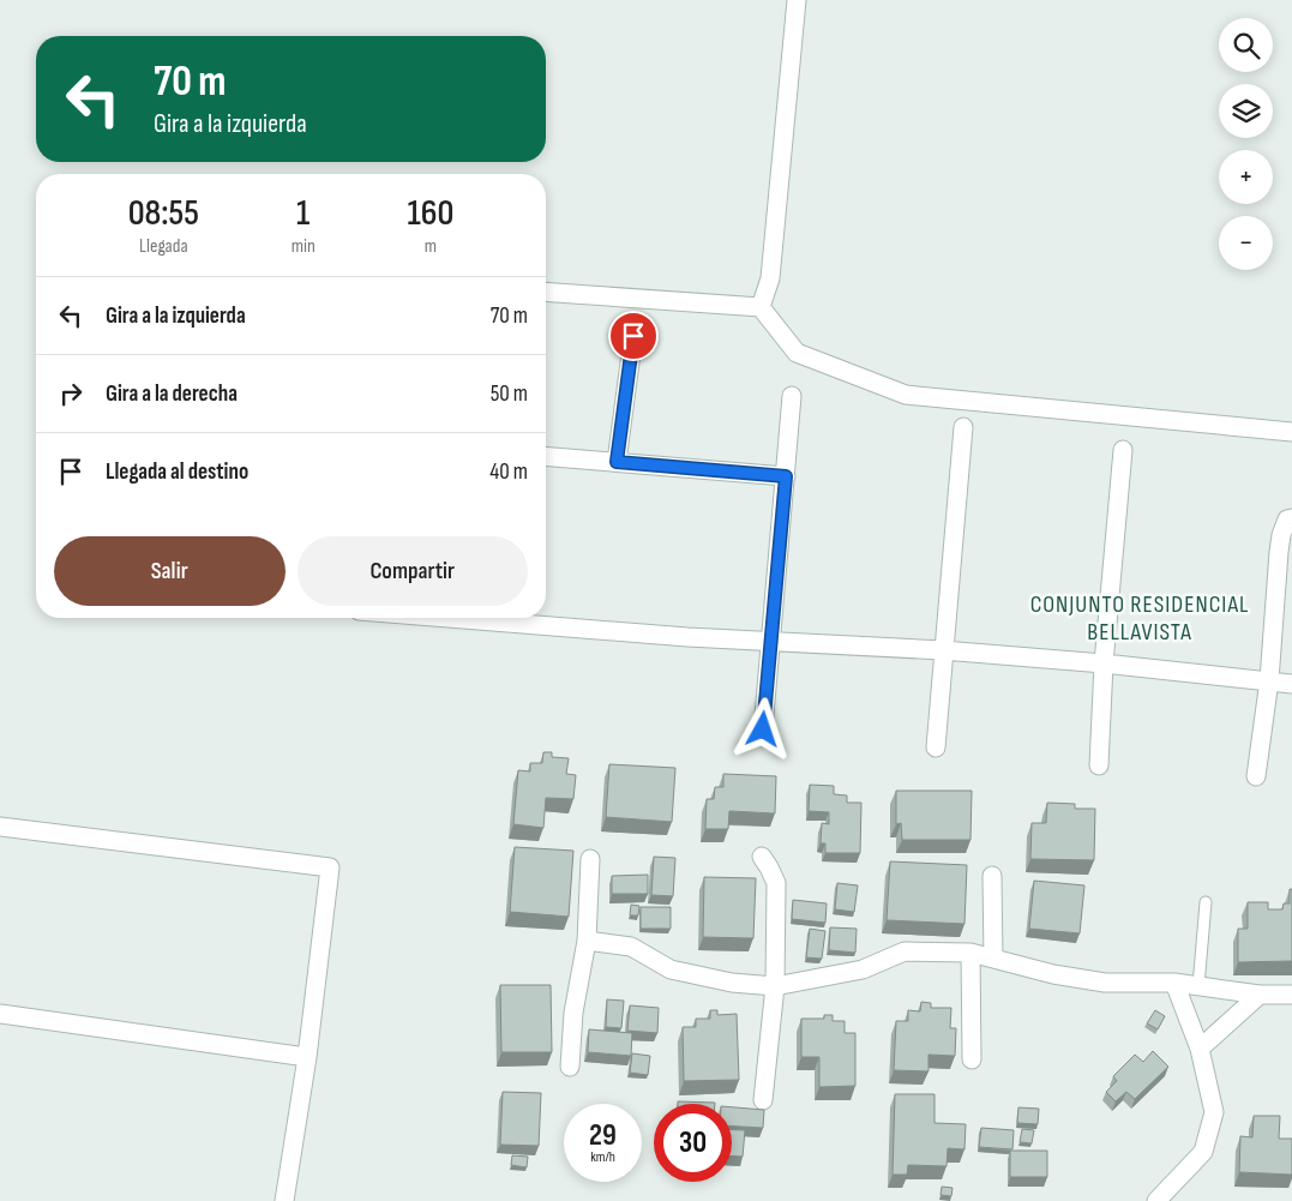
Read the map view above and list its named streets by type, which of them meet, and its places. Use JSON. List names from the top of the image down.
{
  "districts": ["CONJUNTO RESIDENCIAL BELLAVISTA"],
  "page": {
    "map_buttons": ["+", "−"],
    "turn": ["70 m", "Gira a la izquierda"],
    "eta": [
      "08:55",
      "Llegada",
      "1",
      "min",
      "160",
      "m"
    ],
    "list": [
      {
        "name": "Gira a la izquierda",
        "value": "70 m"
      },
      {
        "name": "Gira a la derecha",
        "value": "50 m"
      },
      {
        "name": "Llegada al destino",
        "value": "40 m"
      }
    ],
    "buttons": ["Salir", "Compartir"],
    "speed": "29 km/h",
    "limit": "30"
  }
}
